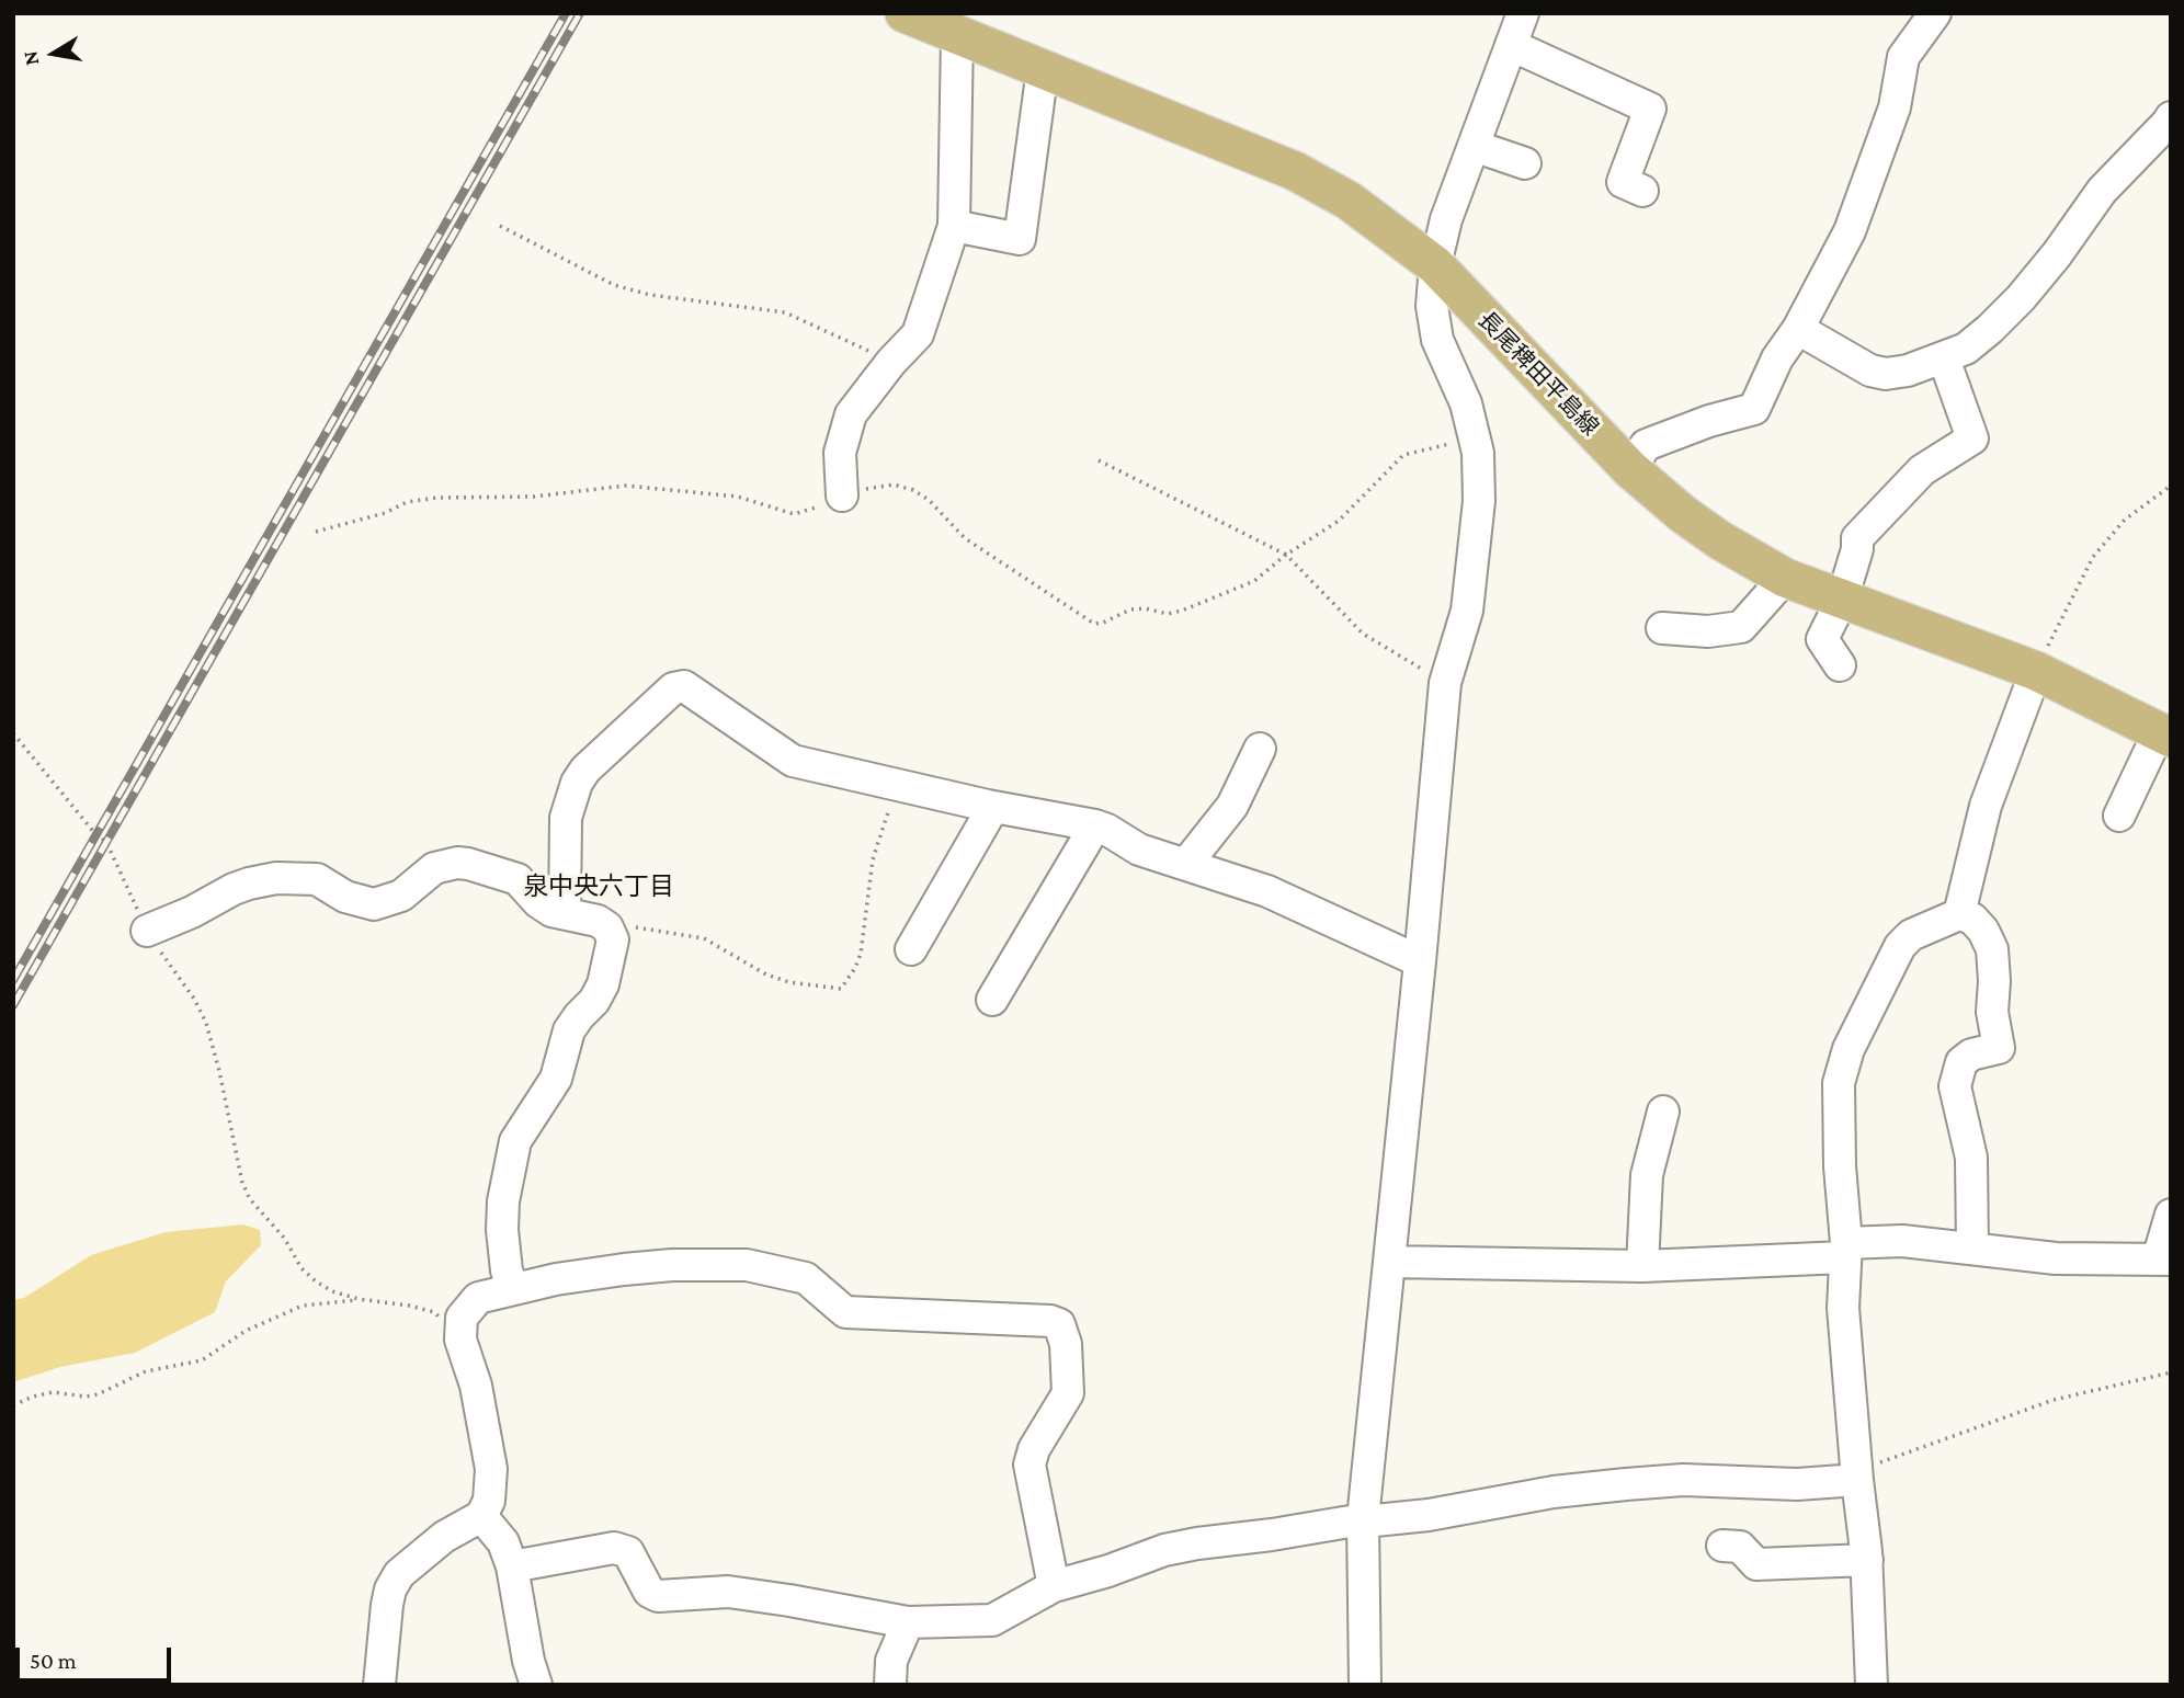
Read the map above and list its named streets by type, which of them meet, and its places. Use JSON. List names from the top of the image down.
{
  "streets": {
    "main road": ["長尾稗田平島線"]
  },
  "districts": ["泉中央六丁目"],
  "scale_bar": "50 m",
  "north": "left"
}
